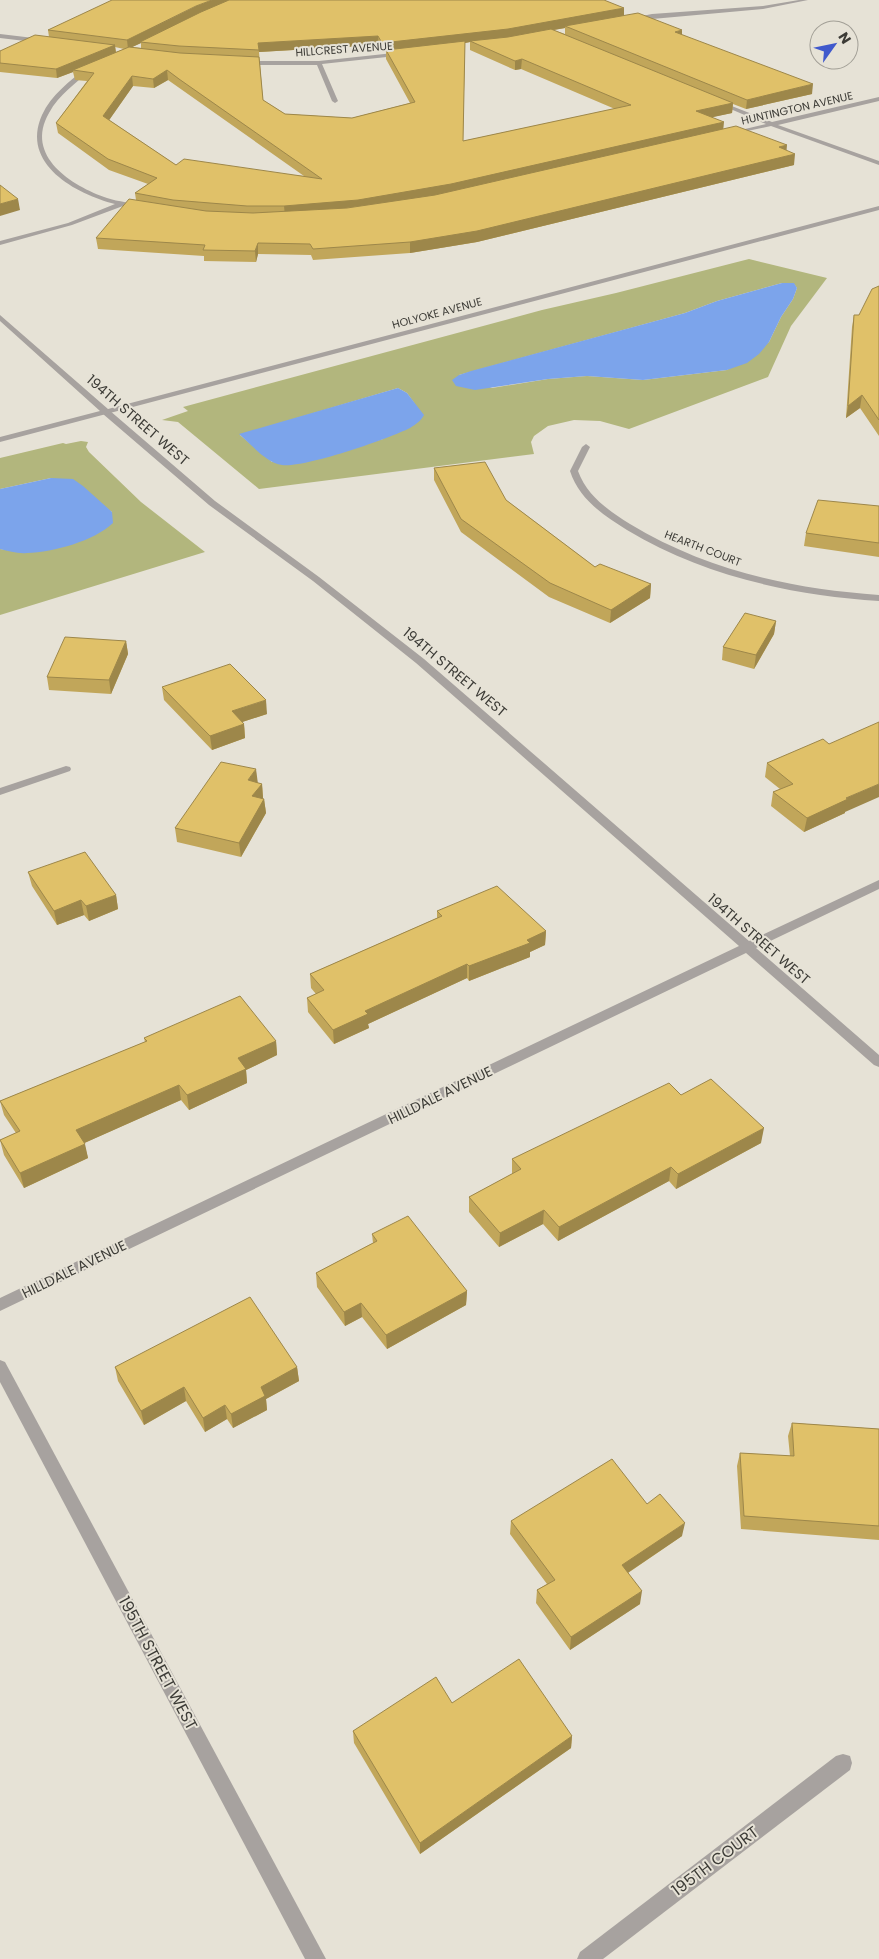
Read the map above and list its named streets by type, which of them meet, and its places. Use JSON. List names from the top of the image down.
{
  "streets": {
    "street": [
      "HILLCREST AVENUE",
      "HUNTINGTON AVENUE",
      "HOLYOKE AVENUE",
      "194TH STREET WEST",
      "HEARTH COURT",
      "HILLDALE AVENUE",
      "195TH STREET WEST",
      "195TH COURT"
    ]
  },
  "crossings": [
    ["HOLYOKE AVENUE", "194TH STREET WEST"],
    ["194TH STREET WEST", "HILLDALE AVENUE"]
  ],
  "north": "top right"
}
